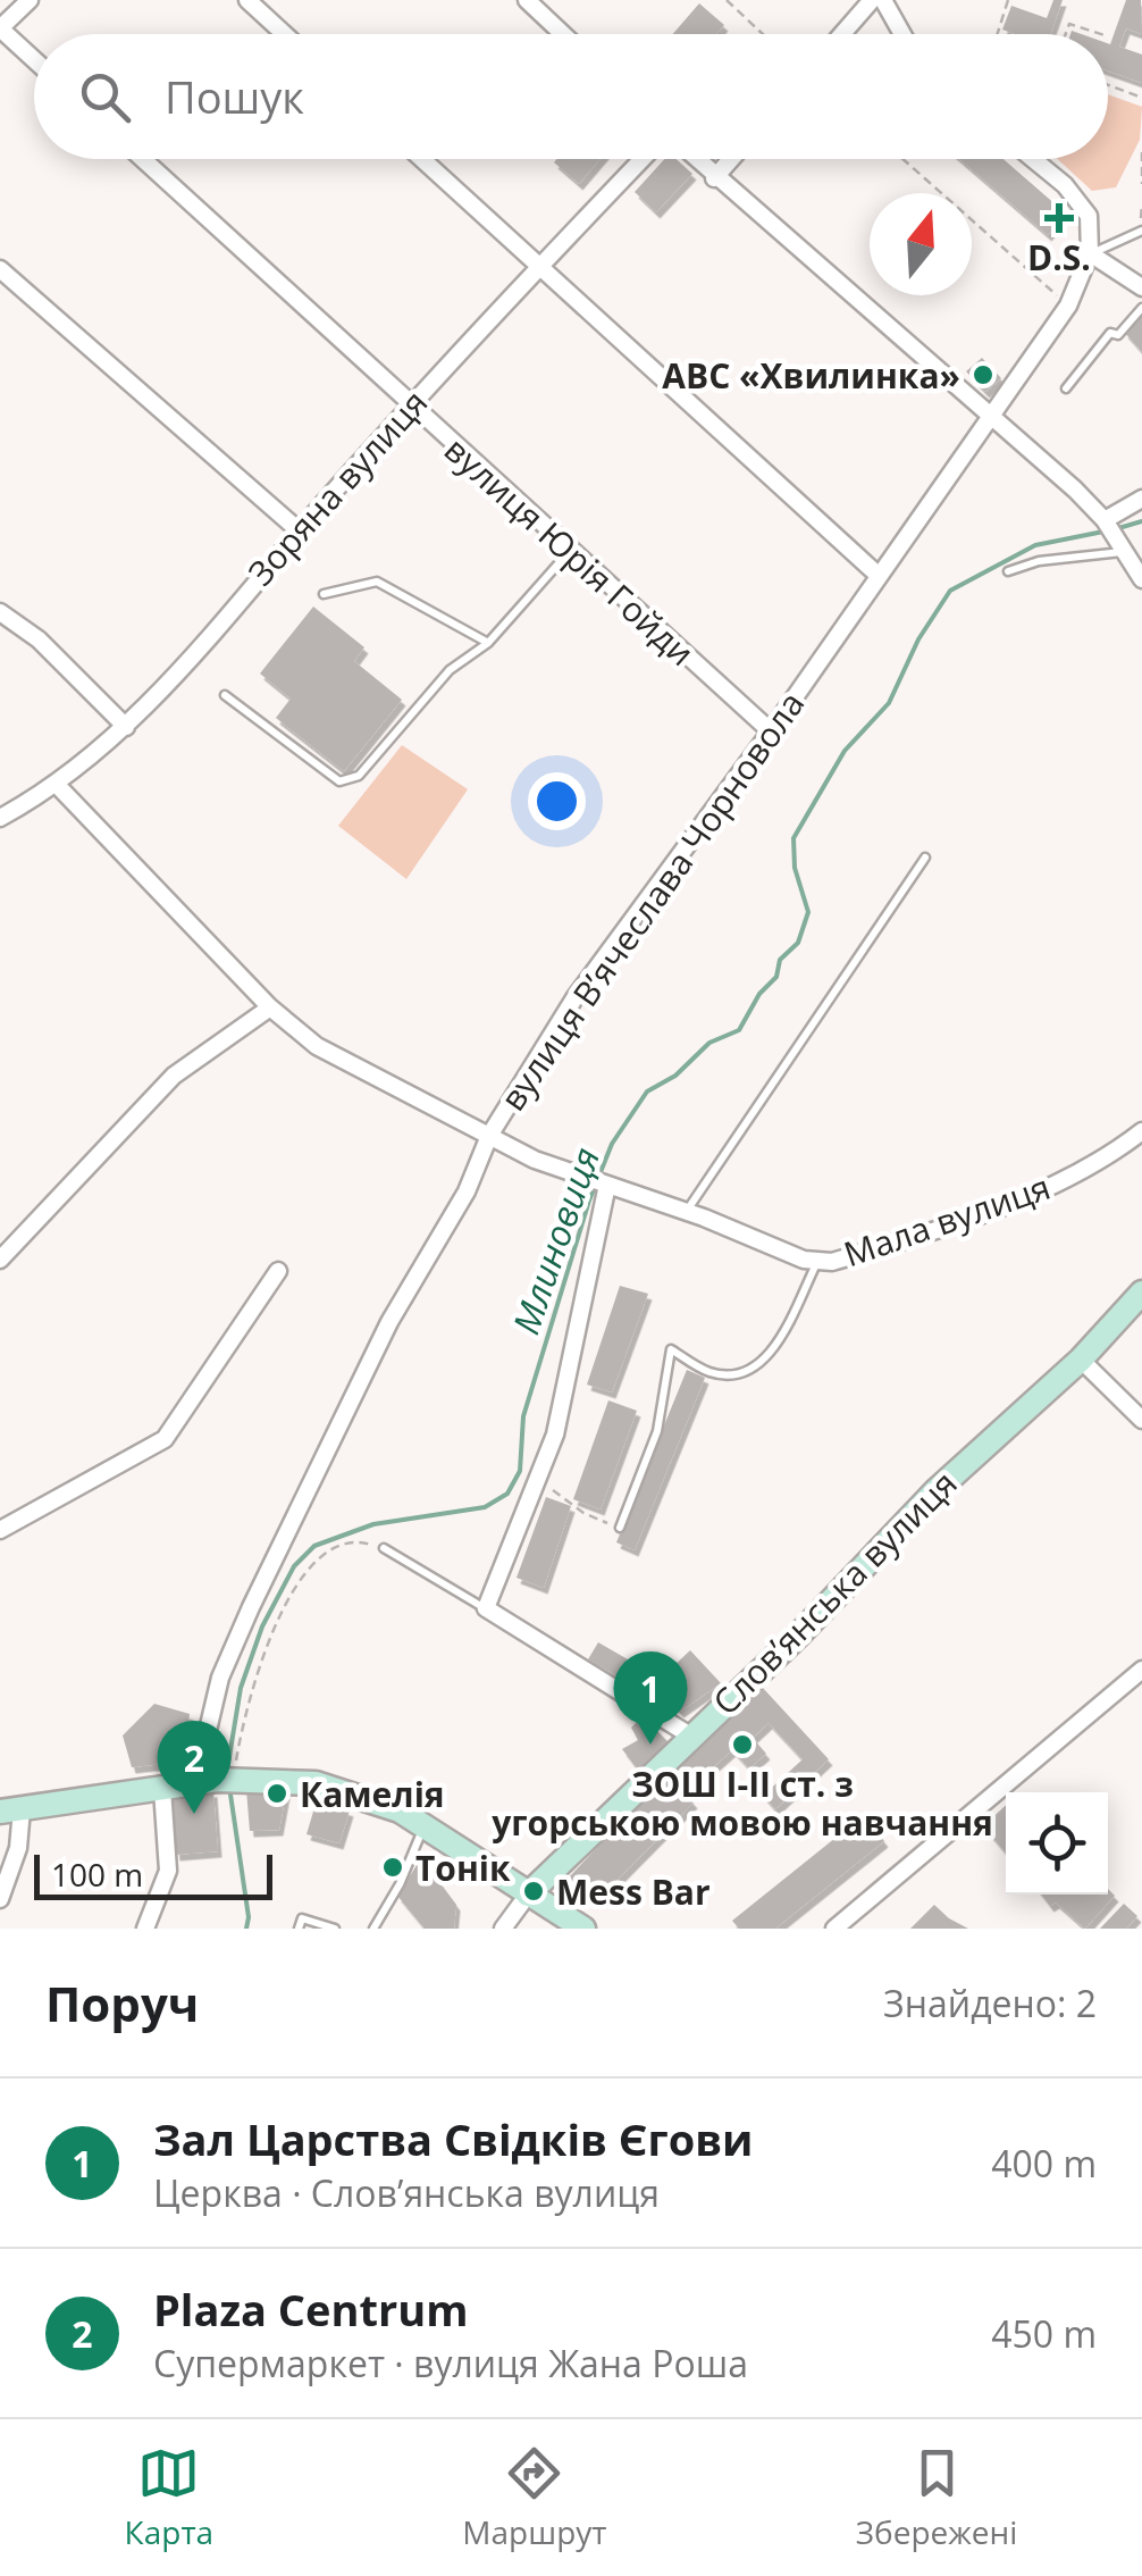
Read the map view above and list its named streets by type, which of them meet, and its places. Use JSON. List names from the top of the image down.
{
  "streets": {
    "street": [
      "Зоряна вулиця",
      "вулиця Юрія Гойди",
      "вулиця Вʼячеслава Чорновола",
      "Мала вулиця",
      "Словʼянська вулиця"
    ]
  },
  "crossings": [
    ["Зоряна вулиця", "вулиця Юрія Гойди"],
    ["Зоряна вулиця", "Мала вулиця"],
    ["вулиця Юрія Гойди", "вулиця Вʼячеслава Чорновола"],
    ["вулиця Вʼячеслава Чорновола", "Мала вулиця"]
  ],
  "water": ["Млиновиця"],
  "places": {
    "health": ["D.S."],
    "other": [
      "АВС «Хвилинка»",
      "ЗОШ І-ІІ ст. з угорською мовою навчання",
      "Камелія",
      "Тонік",
      "Mess Bar"
    ]
  },
  "scale_bar": "100 m",
  "north": "top",
  "page": {
    "search": "Пошук",
    "pins": ["1", "2"],
    "scale": "100 m",
    "heading": ["Поруч", "Знайдено: 2"],
    "list": [
      {
        "mark": "1",
        "name": "Зал Царства Свідків Єгови",
        "note": "Церква · Словʼянська вулиця",
        "value": "400 m"
      },
      {
        "mark": "2",
        "name": "Plaza Centrum",
        "note": "Супермаркет · вулиця Жана Роша",
        "value": "450 m"
      }
    ],
    "nav": ["Карта", "Маршрут", "Збережені"]
  }
}
